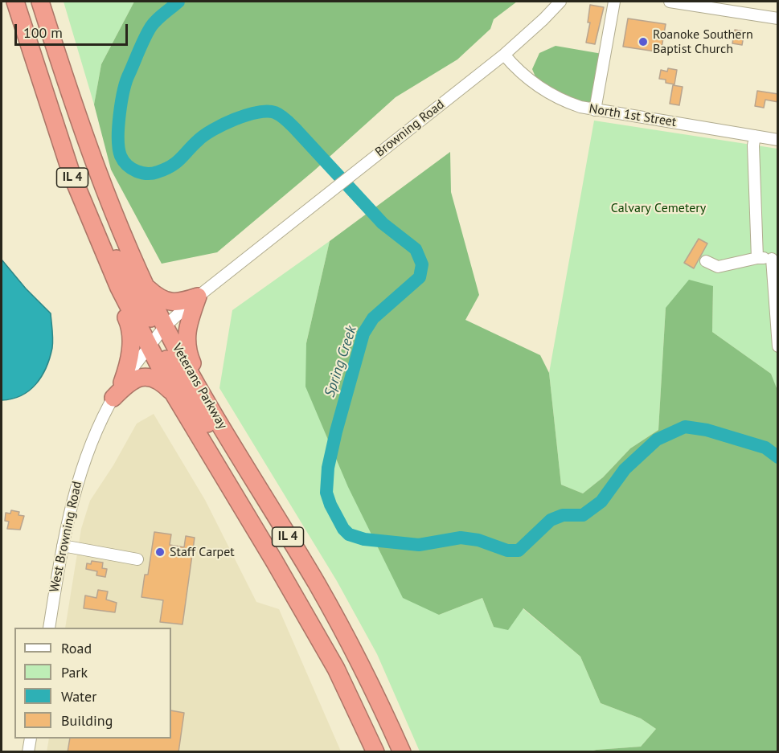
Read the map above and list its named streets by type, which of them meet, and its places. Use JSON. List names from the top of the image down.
{
  "streets": {
    "highway": ["IL 4", "Veterans Parkway"],
    "street": ["North 1st Street", "Browning Road", "West Browning Road"]
  },
  "crossings": [
    ["North 1st Street", "Browning Road"],
    ["Browning Road", "West Browning Road"],
    ["Veterans Parkway", "West Browning Road"]
  ],
  "water": ["Spring Creek"],
  "parks": ["Calvary Cemetery"],
  "places": ["Roanoke Southern Baptist Church", "Staff Carpet"],
  "legend": [
    "Road",
    "Park",
    "Water",
    "Building"
  ],
  "scale_bar": "100 m"
}
